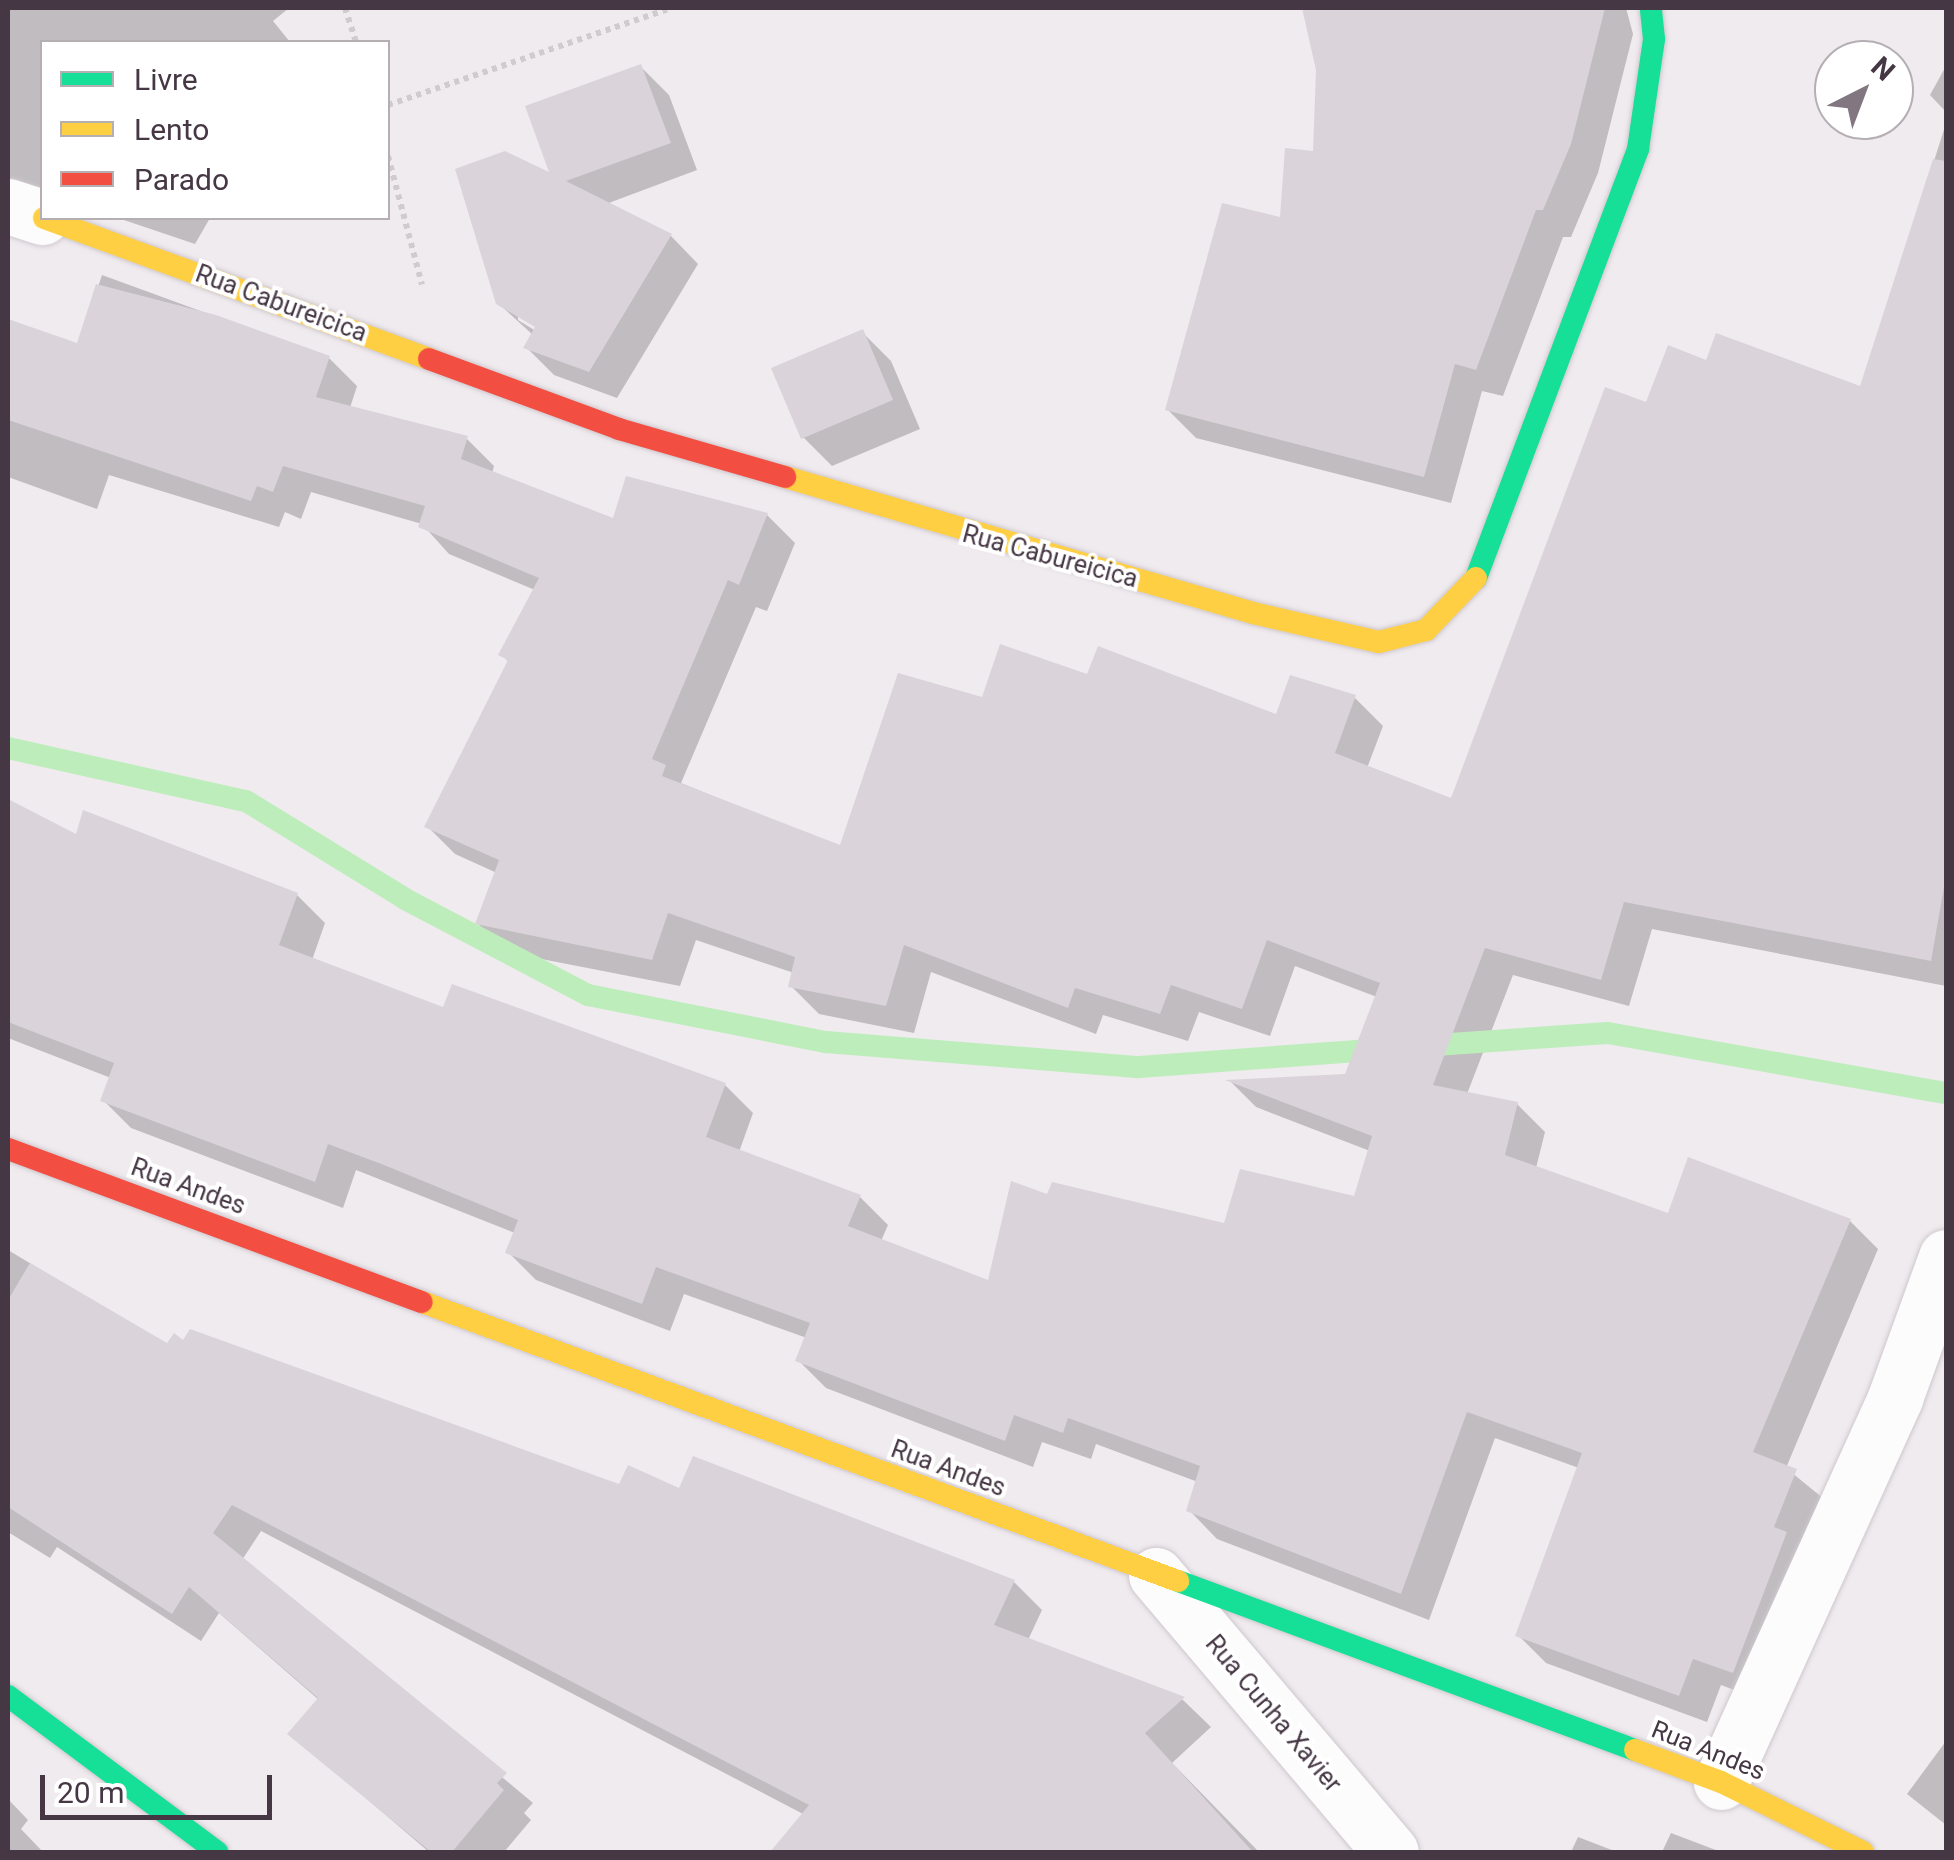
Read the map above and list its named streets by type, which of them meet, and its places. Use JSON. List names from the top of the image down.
{
  "streets": {
    "street": ["Rua Cabureicica", "Rua Andes", "Rua Cunha Xavier"]
  },
  "crossings": [
    ["Rua Andes", "Rua Cunha Xavier"]
  ],
  "legend": ["Livre", "Lento", "Parado"],
  "scale_bar": "20 m",
  "north": "top right"
}
